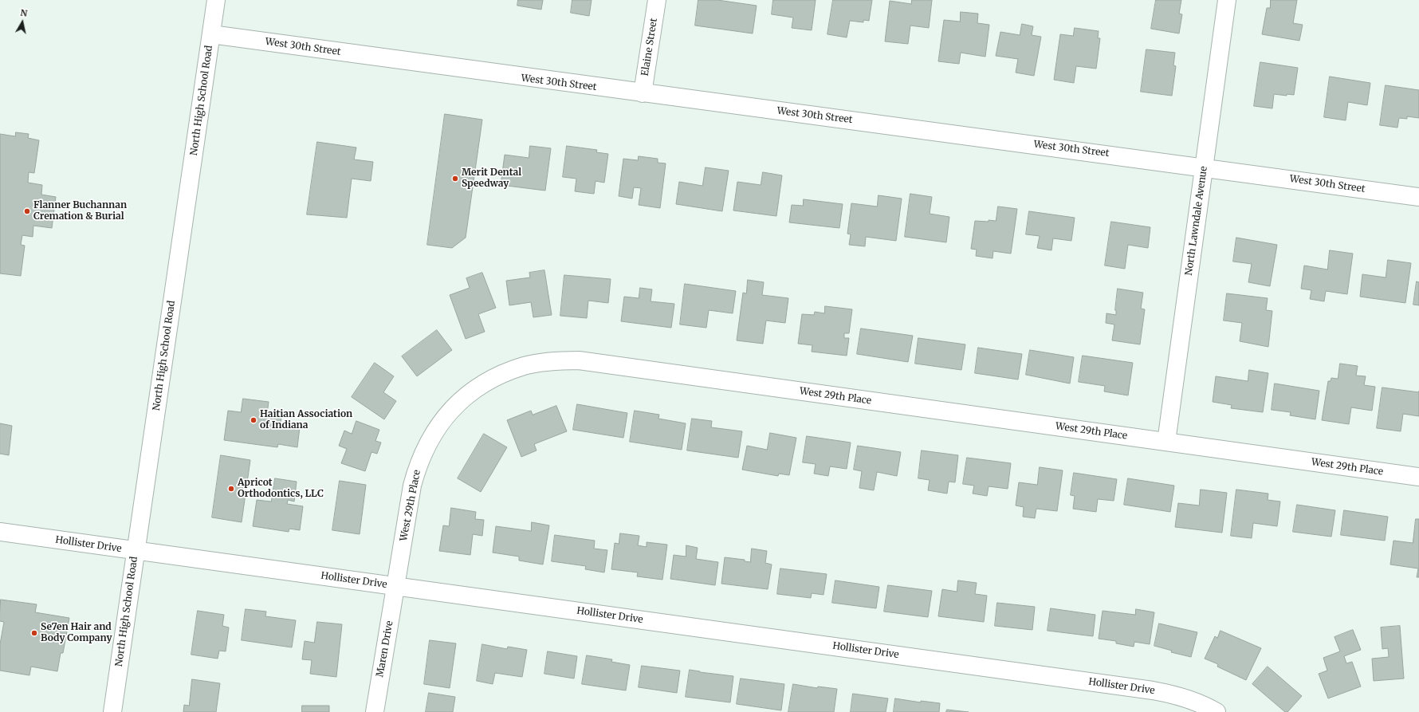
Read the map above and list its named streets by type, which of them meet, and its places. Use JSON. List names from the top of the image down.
{
  "streets": {
    "street": [
      "West 30th Street",
      "Elaine Street",
      "North High School Road",
      "North Lawndale Avenue",
      "West 29th Place",
      "Hollister Drive",
      "Maren Drive"
    ]
  },
  "crossings": [
    ["West 30th Street", "Elaine Street"],
    ["West 30th Street", "North High School Road"],
    ["West 30th Street", "North Lawndale Avenue"],
    ["North High School Road", "Hollister Drive"],
    ["North Lawndale Avenue", "West 29th Place"],
    ["West 29th Place", "Hollister Drive"],
    ["West 29th Place", "Maren Drive"],
    ["Hollister Drive", "Maren Drive"]
  ],
  "places": [
    "Merit Dental Speedway",
    "Flanner Buchannan Cremation & Burial",
    "Haitian Association of Indiana",
    "Apricot Orthodontics, LLC",
    "Se7en Hair and Body Company"
  ],
  "north": "top"
}
